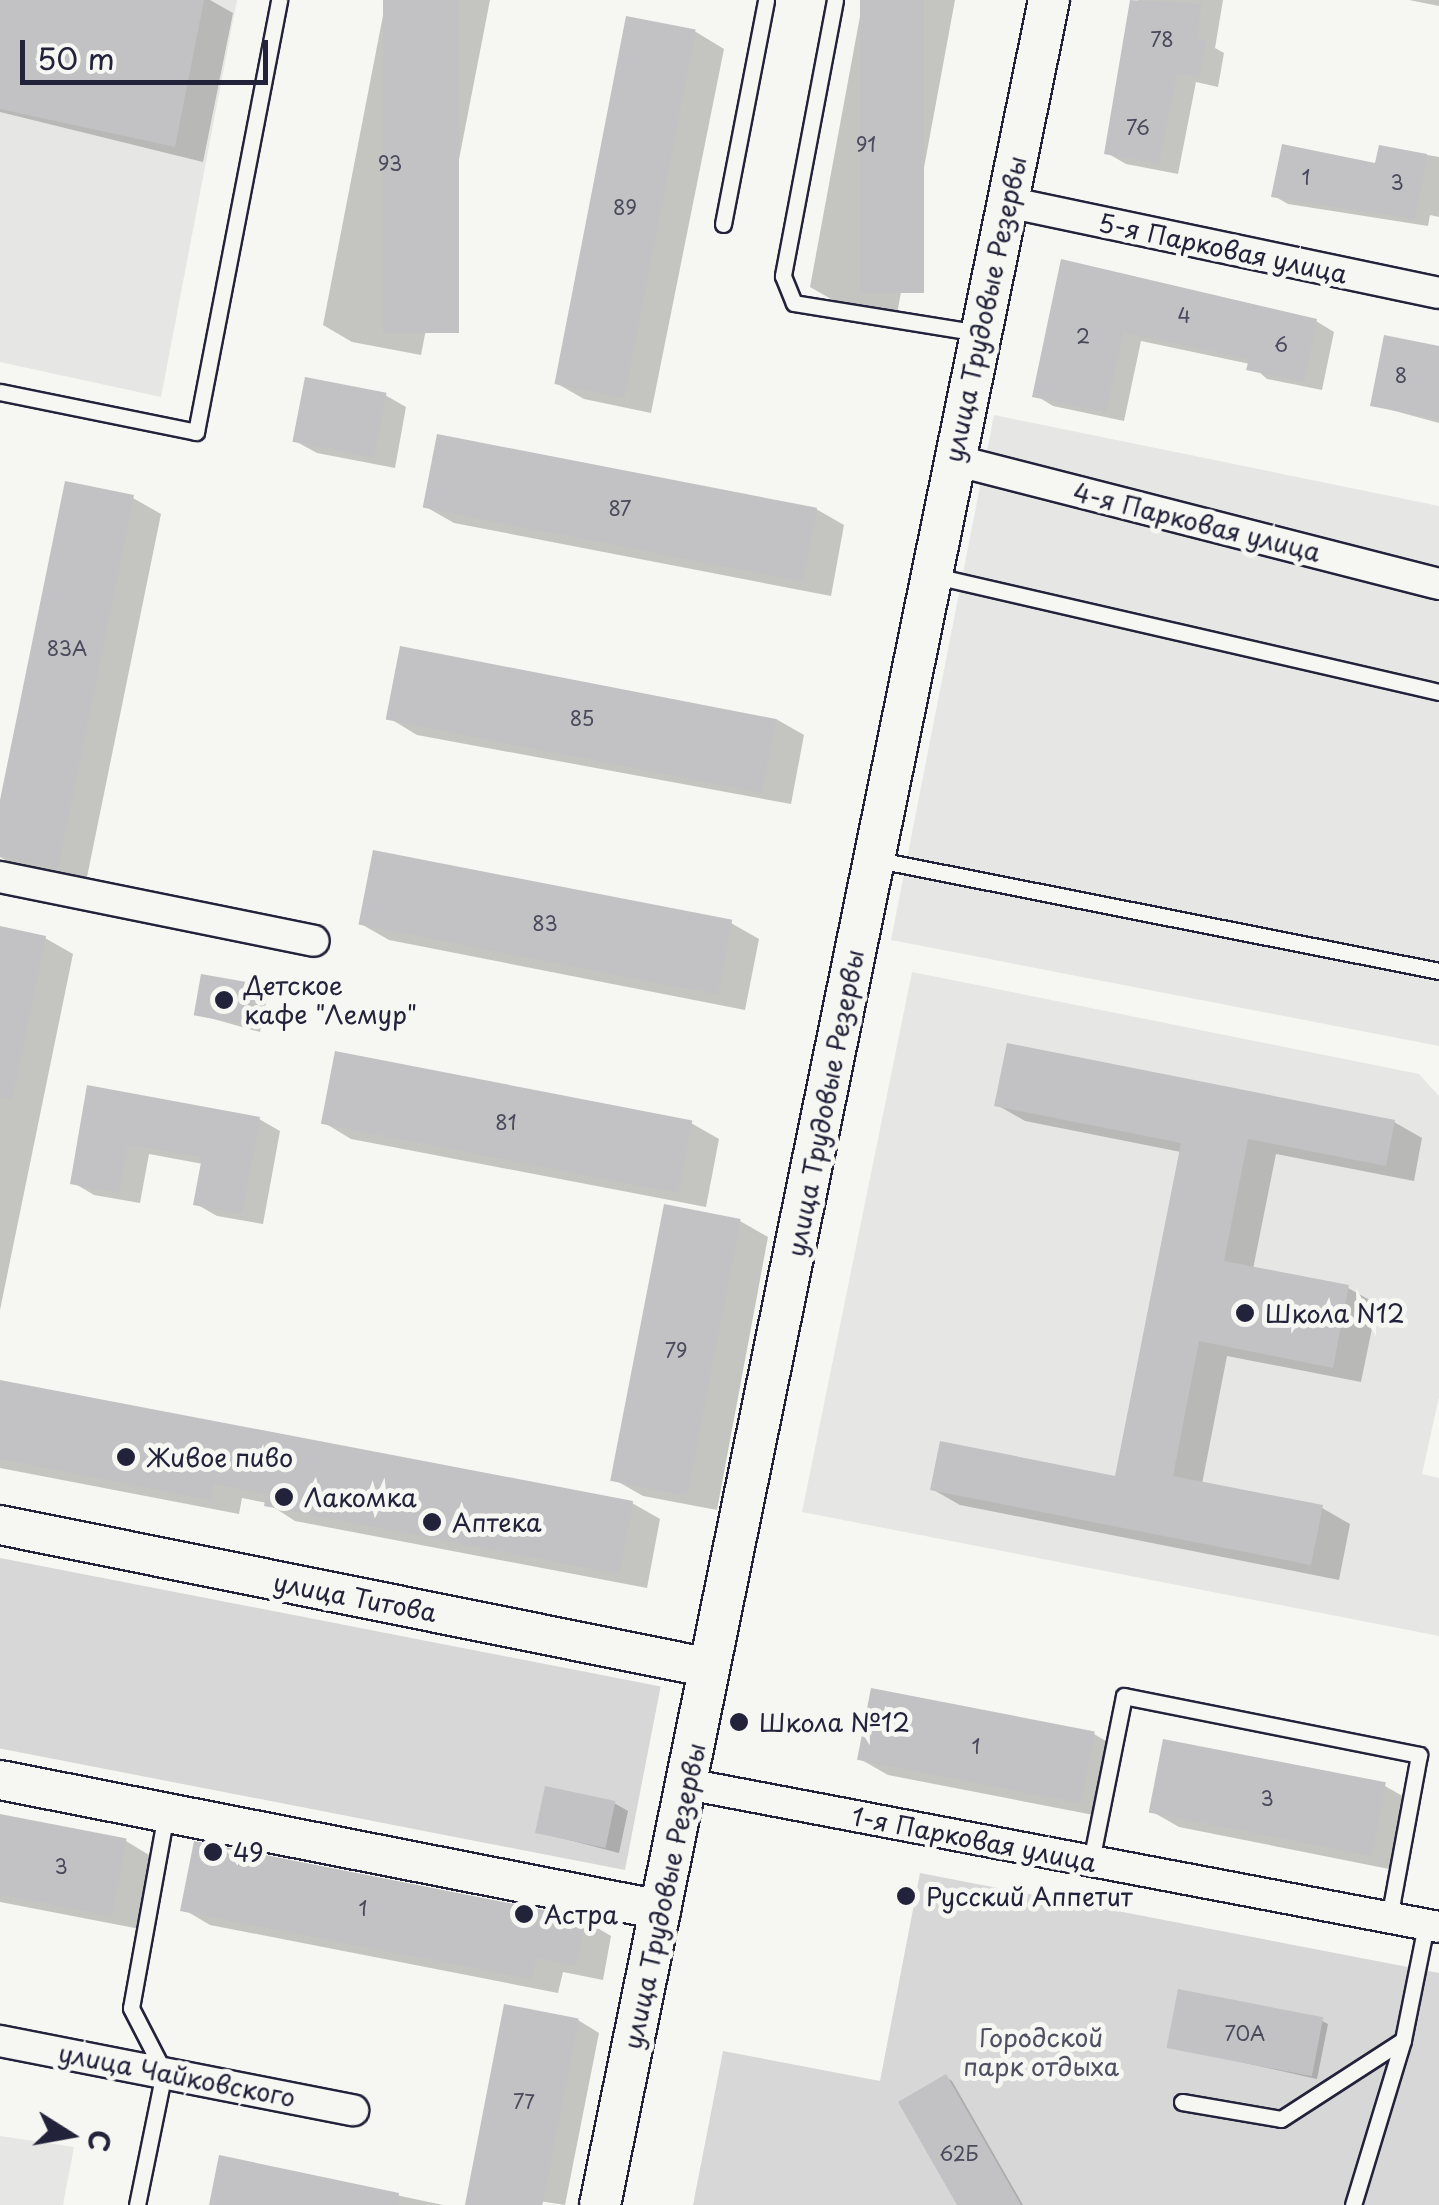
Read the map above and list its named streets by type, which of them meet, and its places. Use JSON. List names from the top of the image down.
{
  "streets": {
    "main road": ["улица Трудовые Резервы"],
    "street": [
      "5-я Парковая улица",
      "4-я Парковая улица",
      "улица Титова",
      "1-я Парковая улица",
      "улица Чайковского"
    ]
  },
  "crossings": [
    ["5-я Парковая улица", "улица Трудовые Резервы"],
    ["улица Трудовые Резервы", "4-я Парковая улица"],
    ["улица Трудовые Резервы", "улица Титова"],
    ["улица Трудовые Резервы", "1-я Парковая улица"]
  ],
  "parks": ["Городской парк отдыха"],
  "places": [
    "Детское кафе \"Лемур\"",
    "Школа N12",
    "Живое пиво",
    "Лакомка",
    "Аптека",
    "Школа №12",
    "49",
    "Русский Аппетит",
    "Астра"
  ],
  "house_numbers": [
    "78",
    "76",
    "91",
    "93",
    "1",
    "3",
    "89",
    "4",
    "2",
    "6",
    "8",
    "87",
    "83А",
    "85",
    "83",
    "81",
    "79",
    "1",
    "3",
    "3",
    "1",
    "70А",
    "77",
    "62Б"
  ],
  "scale_bar": "50 m",
  "north": "right"
}
